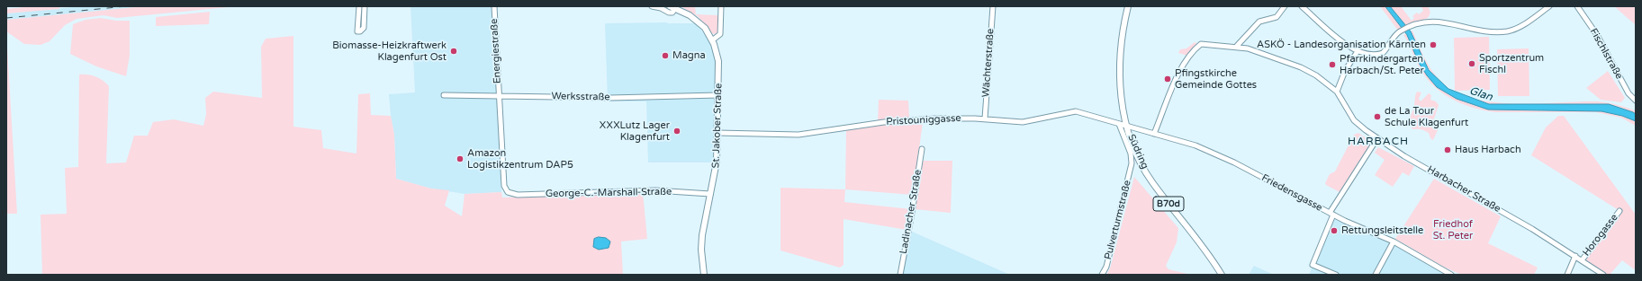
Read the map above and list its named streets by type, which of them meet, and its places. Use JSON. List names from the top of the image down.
{
  "streets": {
    "main road": ["St. Jakober Straße", "Südring", "B70d"],
    "street": [
      "Energiestraße",
      "Fischlstraße",
      "Wächterstraße",
      "Werksstraße",
      "Pristouniggasse",
      "Harbacher Straße",
      "George-C.-Marshall-Straße",
      "Friedensgasse",
      "Ladinacher Straße",
      "Pulverturmstraße",
      "Horogasse"
    ]
  },
  "crossings": [
    ["Energiestraße", "Werksstraße"],
    ["Energiestraße", "George-C.-Marshall-Straße"],
    ["Wächterstraße", "Pristouniggasse"],
    ["Werksstraße", "St. Jakober Straße"],
    ["Pristouniggasse", "St. Jakober Straße"],
    ["Pristouniggasse", "Südring"],
    ["Pristouniggasse", "Friedensgasse"],
    ["Pristouniggasse", "Pulverturmstraße"],
    ["St. Jakober Straße", "George-C.-Marshall-Straße"],
    ["Südring", "Friedensgasse"],
    ["Harbacher Straße", "Horogasse"]
  ],
  "districts": ["HARBACH"],
  "water": ["Glan"],
  "parks": ["Friedhof St. Peter"],
  "places": [
    "ASKÖ - Landesorganisation Kärnten",
    "Biomasse-Heizkraftwerk Klagenfurt Ost",
    "Magna",
    "Sportzentrum Fischl",
    "Pfarrkindergarten Harbach/St. Peter",
    "Pfingstkirche Gemeinde Gottes",
    "de La Tour Schule Klagenfurt",
    "XXXLutz Lager Klagenfurt",
    "Haus Harbach",
    "Amazon Logistikzentrum DAP5",
    "Rettungsleitstelle"
  ]
}
